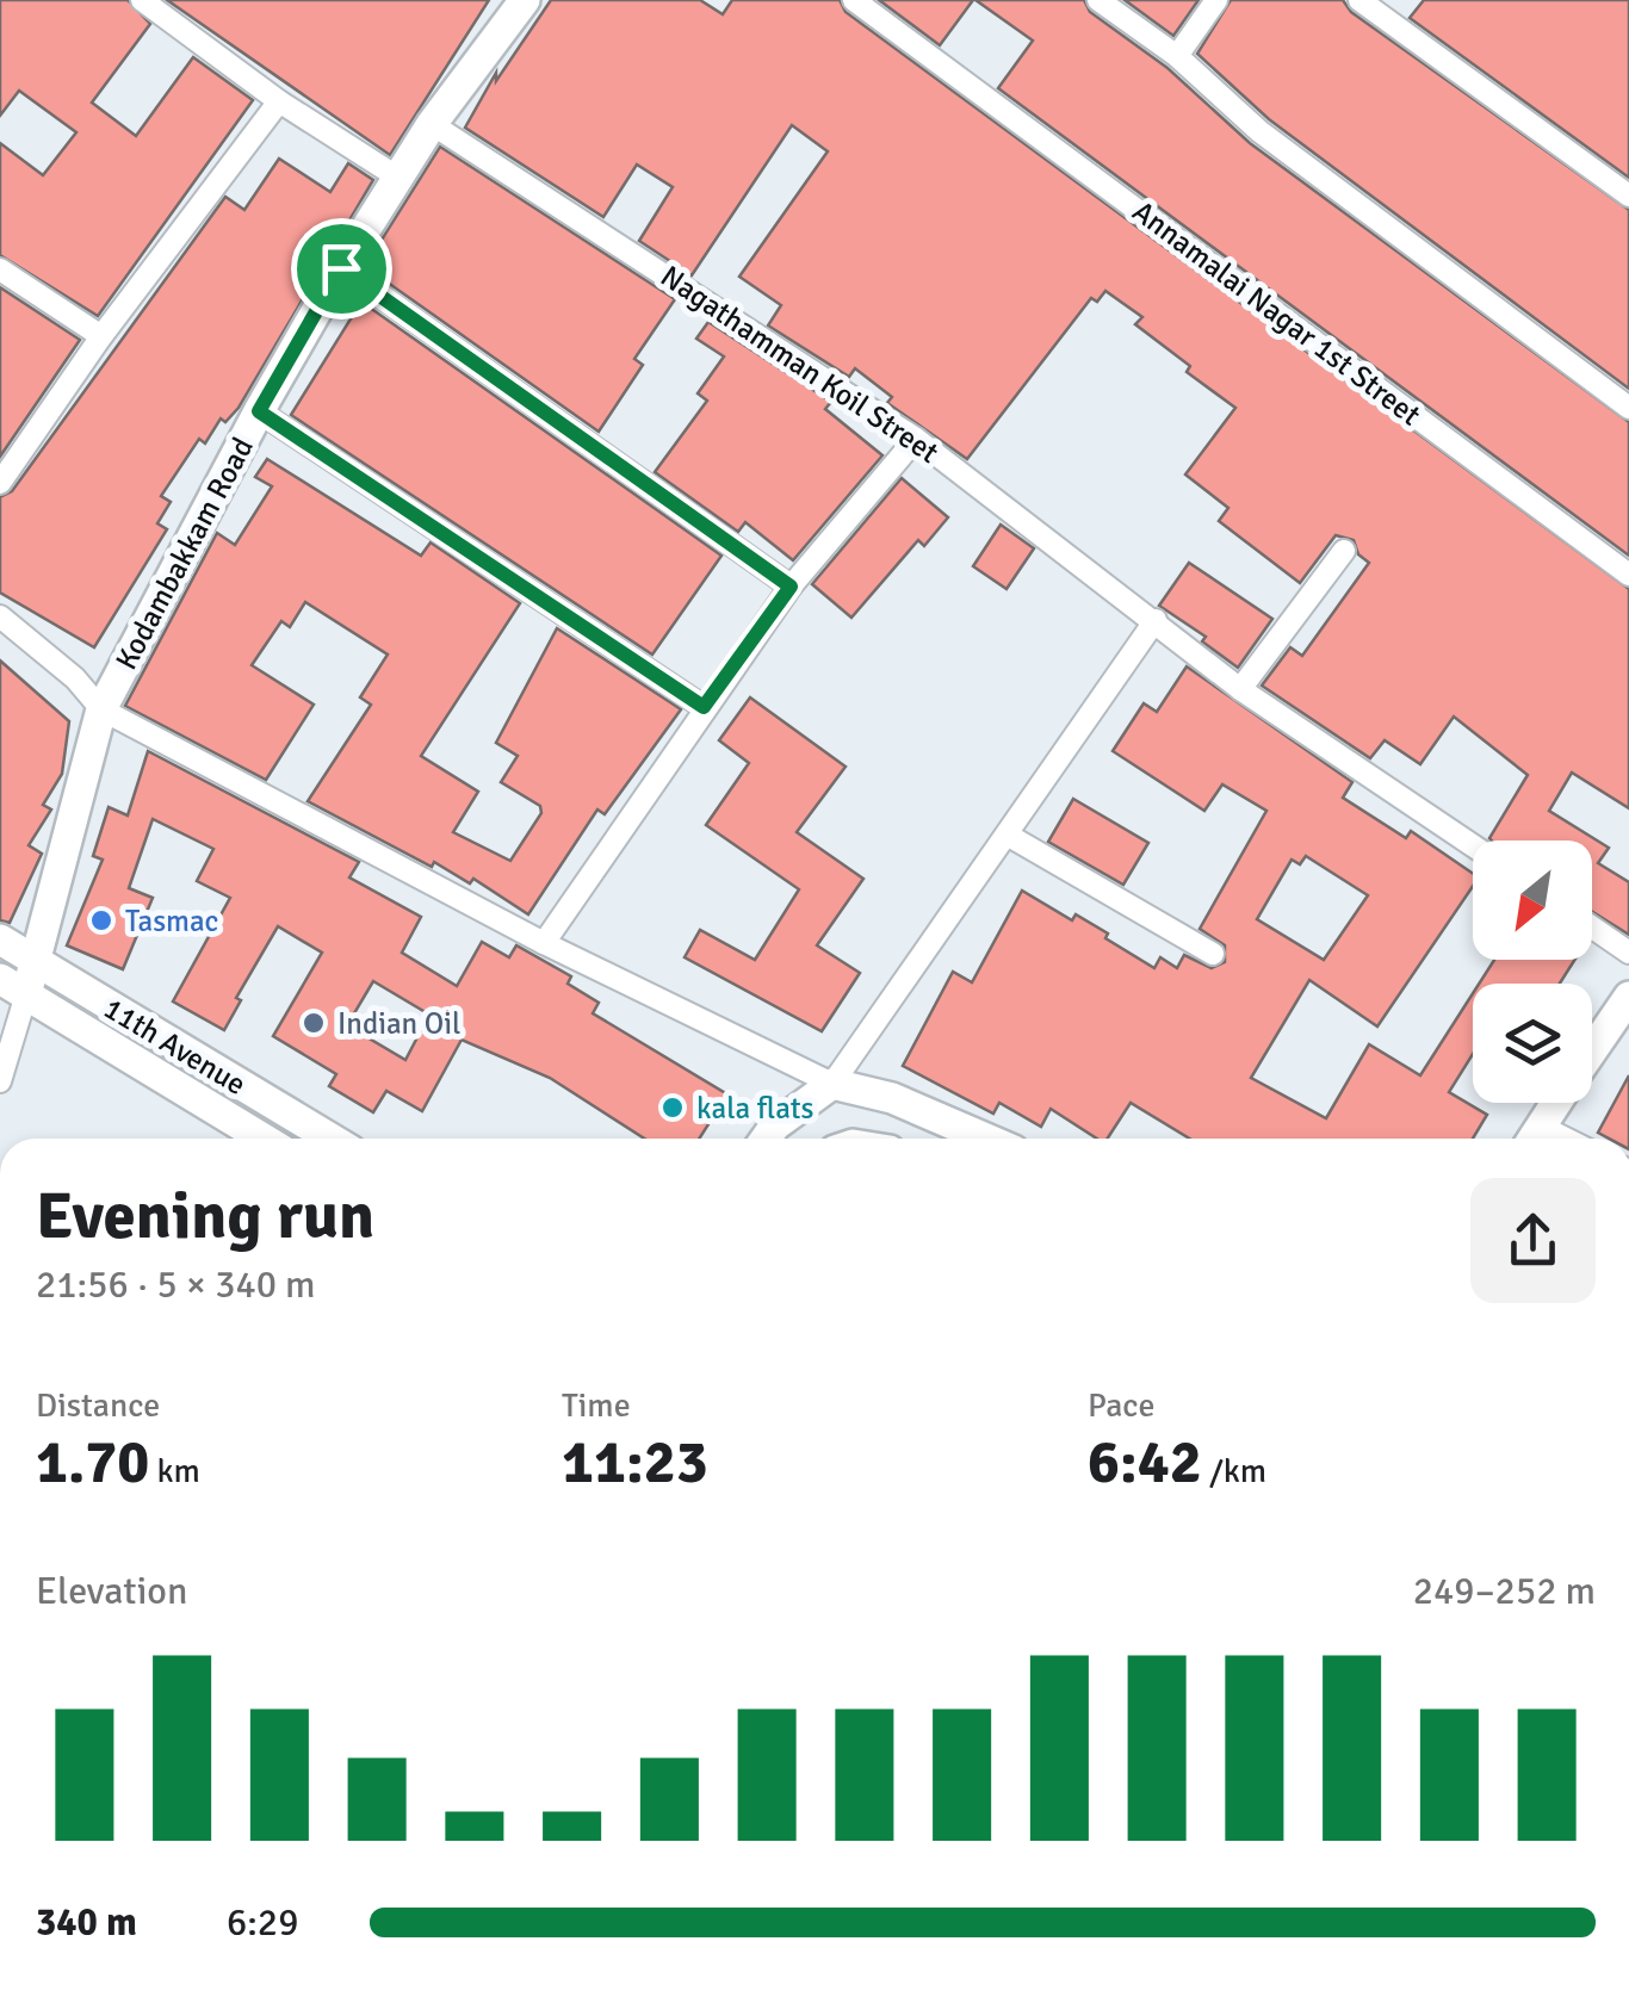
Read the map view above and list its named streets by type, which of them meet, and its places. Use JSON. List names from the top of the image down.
{
  "streets": {
    "main road": ["Kodambakkam Road", "11th Avenue"],
    "street": ["Annamalai Nagar 1st Street", "Nagathamman Koil Street"]
  },
  "crossings": [
    ["Nagathamman Koil Street", "Kodambakkam Road"],
    ["Kodambakkam Road", "11th Avenue"]
  ],
  "places": ["Tasmac", "Indian Oil", "kala flats"],
  "north": "bottom left",
  "page": {
    "heading": ["Evening run", "21:56 · 5 × 340 m"],
    "stats": [
      ["Distance", "1.70 km"],
      ["Time", "11:23"],
      ["Pace", "6:42 /km"]
    ],
    "chart": ["Elevation", "249–252 m"],
    "list": [
      {
        "name": "340 m",
        "note": "6:29"
      }
    ]
  }
}
